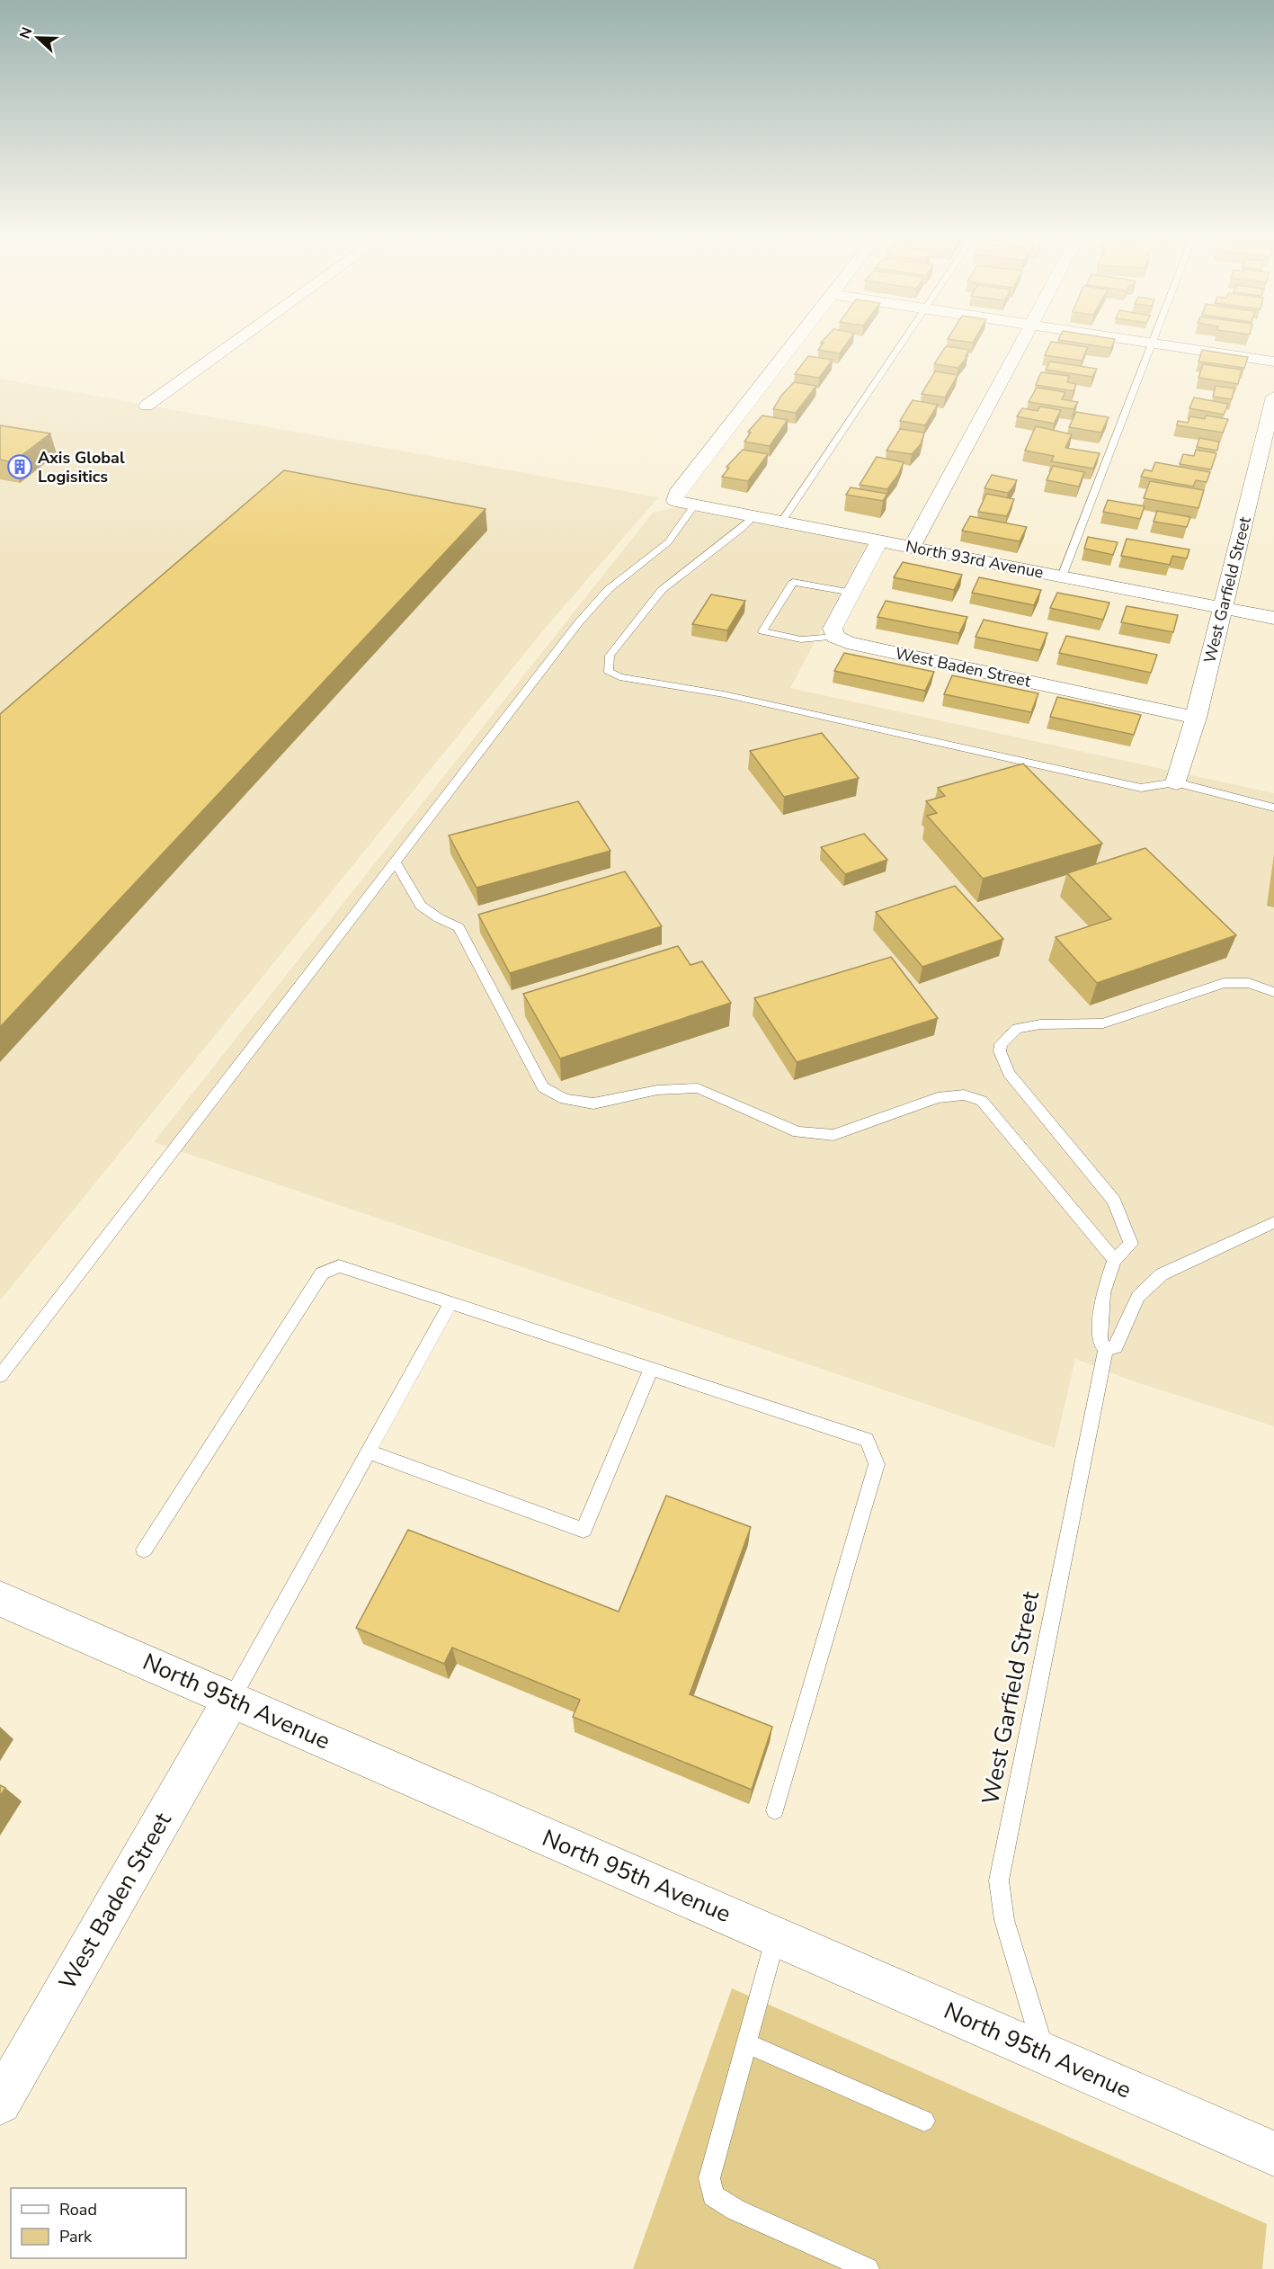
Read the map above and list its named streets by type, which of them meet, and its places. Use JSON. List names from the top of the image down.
{
  "streets": {
    "street": [
      "North 93rd Avenue",
      "West Garfield Street",
      "West Baden Street",
      "North 95th Avenue"
    ]
  },
  "crossings": [
    ["North 93rd Avenue", "West Garfield Street"],
    ["West Garfield Street", "West Baden Street"],
    ["West Garfield Street", "North 95th Avenue"],
    ["West Baden Street", "North 95th Avenue"]
  ],
  "places": {
    "building": ["Axis Global Logisitics"]
  },
  "legend": ["Road", "Park"],
  "north": "left"
}
